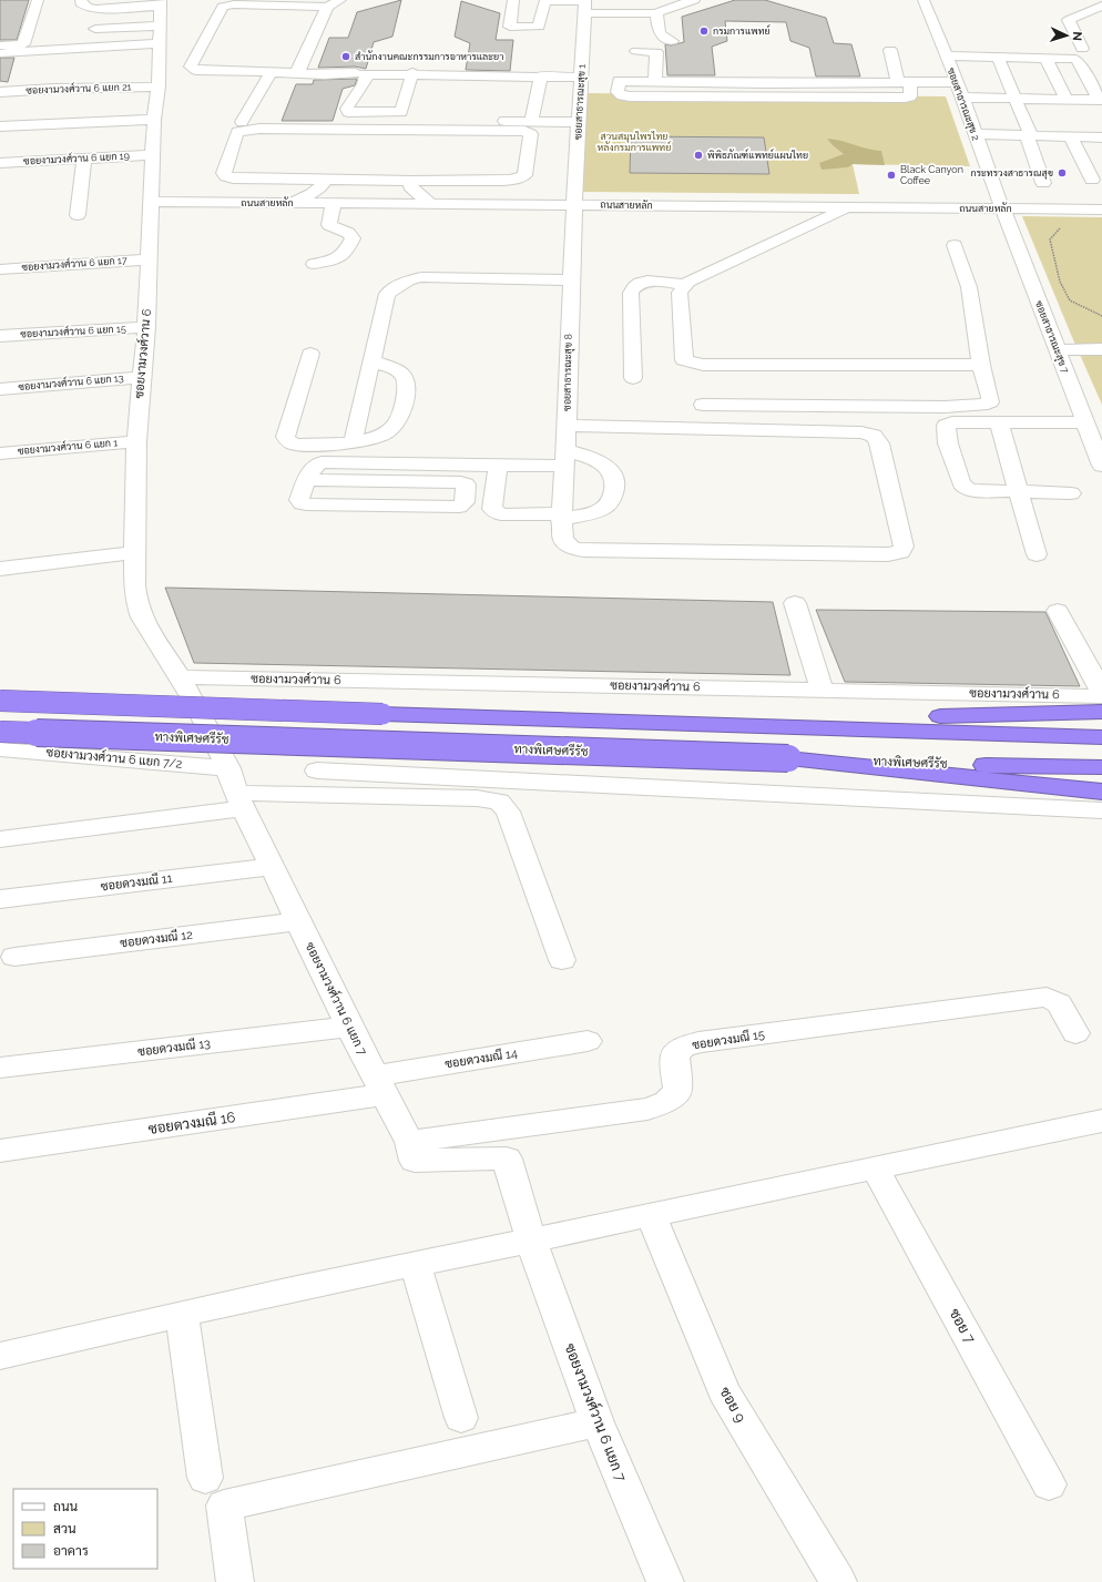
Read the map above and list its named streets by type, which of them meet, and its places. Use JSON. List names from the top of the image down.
{
  "streets": {
    "highway": ["ทางพิเศษศรีรัช"],
    "street": [
      "ซอยงามวงศ์วาน 6 แยก 21",
      "ซอยสาธารณะสุข 1",
      "ซอยสาธารณะสุข 2",
      "ซอยงามวงศ์วาน 6 แยก 19",
      "ถนนสายหลัก",
      "ซอยงามวงศ์วาน 6 แยก 17",
      "ซอยงามวงศ์วาน 6 แยก 15",
      "ซอยสาธารณะสุข 7",
      "ซอยงามวงศ์วาน 6",
      "ซอยสาธารณะสุข 8",
      "ซอยงามวงศ์วาน 6 แยก 13",
      "ซอยงามวงศ์วาน 6 แยก 1",
      "ซอยงามวงศ์วาน 6 แยก 7/2",
      "ซอยดวงมณี 11",
      "ซอยดวงมณี 12",
      "ซอยงามวงศ์วาน 6 แยก 7",
      "ซอยดวงมณี 15",
      "ซอยดวงมณี 13",
      "ซอยดวงมณี 14",
      "ซอยดวงมณี 16",
      "ซอย 7",
      "ซอย 9"
    ]
  },
  "crossings": [
    ["ซอยงามวงศ์วาน 6 แยก 21", "ซอยงามวงศ์วาน 6"],
    ["ซอยสาธารณะสุข 1", "ถนนสายหลัก"],
    ["ซอยสาธารณะสุข 1", "ซอยสาธารณะสุข 8"],
    ["ซอยสาธารณะสุข 2", "ถนนสายหลัก"],
    ["ซอยสาธารณะสุข 2", "ซอยสาธารณะสุข 7"],
    ["ซอยงามวงศ์วาน 6 แยก 19", "ซอยงามวงศ์วาน 6"],
    ["ถนนสายหลัก", "ซอยสาธารณะสุข 7"],
    ["ถนนสายหลัก", "ซอยงามวงศ์วาน 6"],
    ["ถนนสายหลัก", "ซอยสาธารณะสุข 8"],
    ["ซอยงามวงศ์วาน 6 แยก 17", "ซอยงามวงศ์วาน 6"],
    ["ซอยงามวงศ์วาน 6 แยก 15", "ซอยงามวงศ์วาน 6"],
    ["ซอยงามวงศ์วาน 6", "ซอยงามวงศ์วาน 6 แยก 13"],
    ["ซอยงามวงศ์วาน 6", "ซอยงามวงศ์วาน 6 แยก 1"],
    ["ซอยงามวงศ์วาน 6", "ซอยงามวงศ์วาน 6 แยก 7"],
    ["ซอยงามวงศ์วาน 6 แยก 7/2", "ซอยงามวงศ์วาน 6 แยก 7"],
    ["ซอยดวงมณี 11", "ซอยงามวงศ์วาน 6 แยก 7"],
    ["ซอยดวงมณี 12", "ซอยงามวงศ์วาน 6 แยก 7"],
    ["ซอยงามวงศ์วาน 6 แยก 7", "ซอยดวงมณี 15"],
    ["ซอยงามวงศ์วาน 6 แยก 7", "ซอยดวงมณี 13"],
    ["ซอยงามวงศ์วาน 6 แยก 7", "ซอยดวงมณี 14"],
    ["ซอยงามวงศ์วาน 6 แยก 7", "ซอยดวงมณี 16"],
    ["ซอยดวงมณี 14", "ซอยดวงมณี 16"]
  ],
  "parks": ["สวนสมุนไพรไทย หลังกรมการแพทย์"],
  "places": [
    "กรมการแพทย์",
    "สำนักงานคณะกรรมการอาหารและยา",
    "พิพิธภัณฑ์แพทย์แผนไทย",
    "กระทรวงสาธารณสุข",
    "Black Canyon Coffee"
  ],
  "legend": ["ถนน", "สวน", "อาคาร"],
  "north": "right"
}
